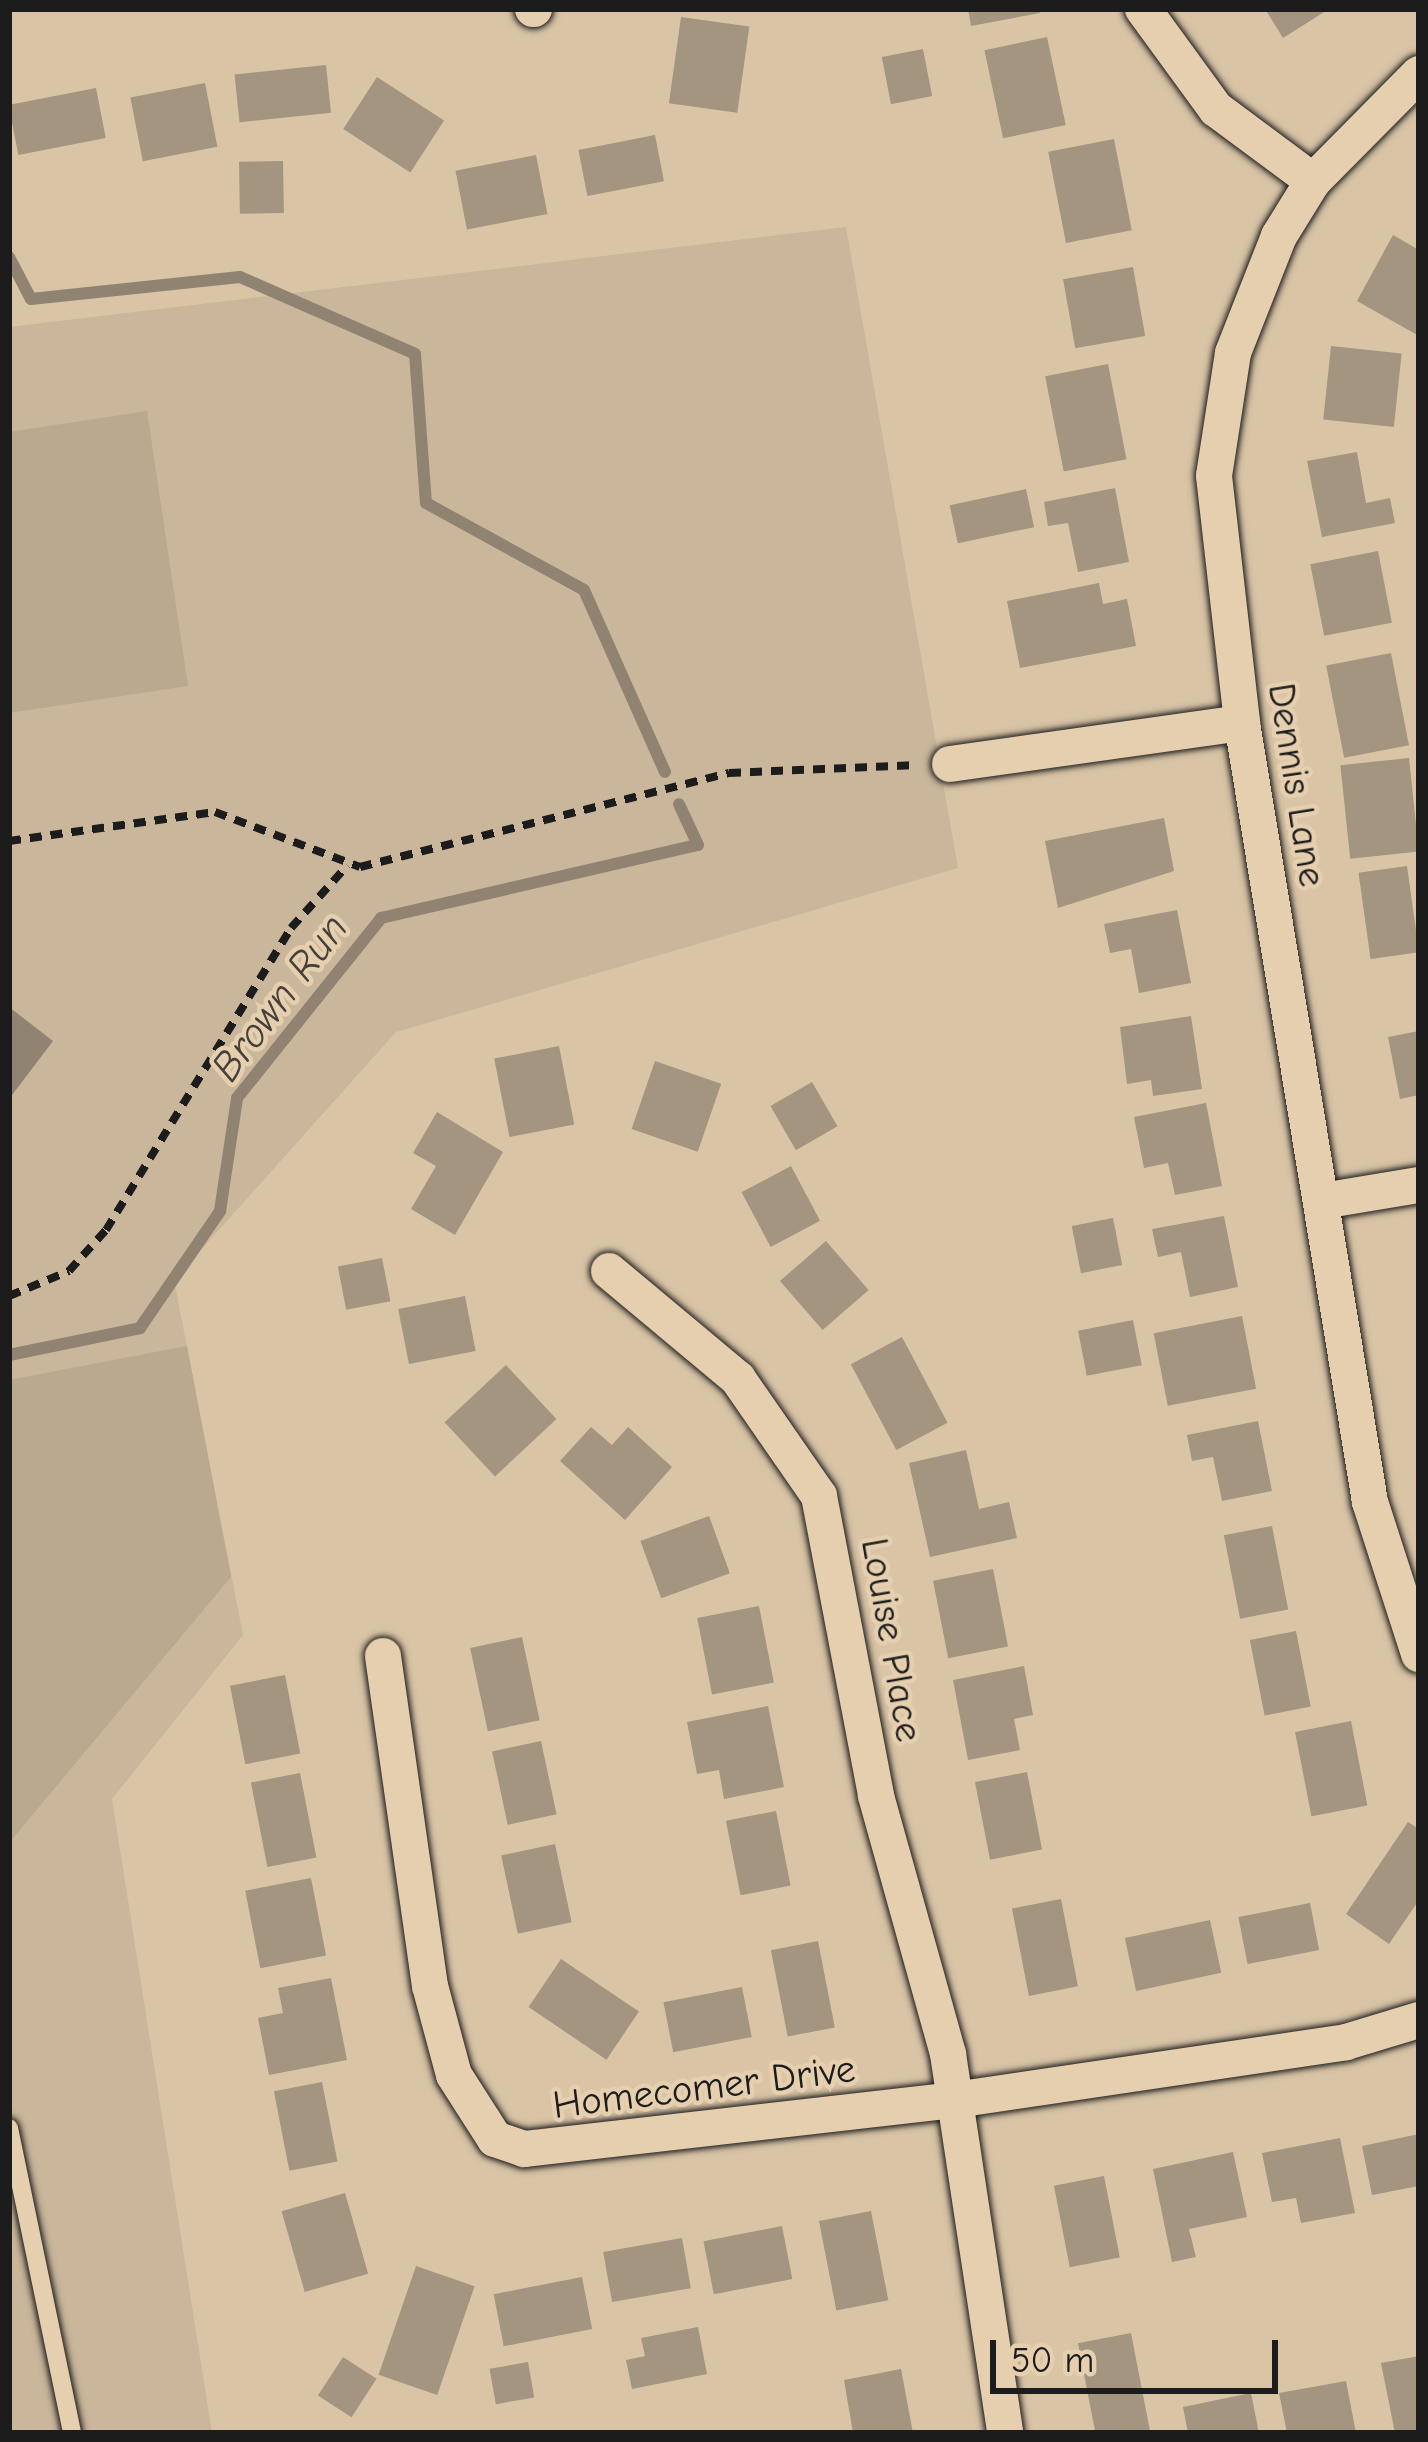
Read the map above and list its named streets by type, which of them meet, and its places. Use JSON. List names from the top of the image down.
{
  "streets": {
    "street": ["Dennis Lane", "Louise Place", "Homecomer Drive"]
  },
  "crossings": [
    ["Louise Place", "Homecomer Drive"]
  ],
  "water": ["Brown Run"],
  "scale_bar": "50 m"
}
